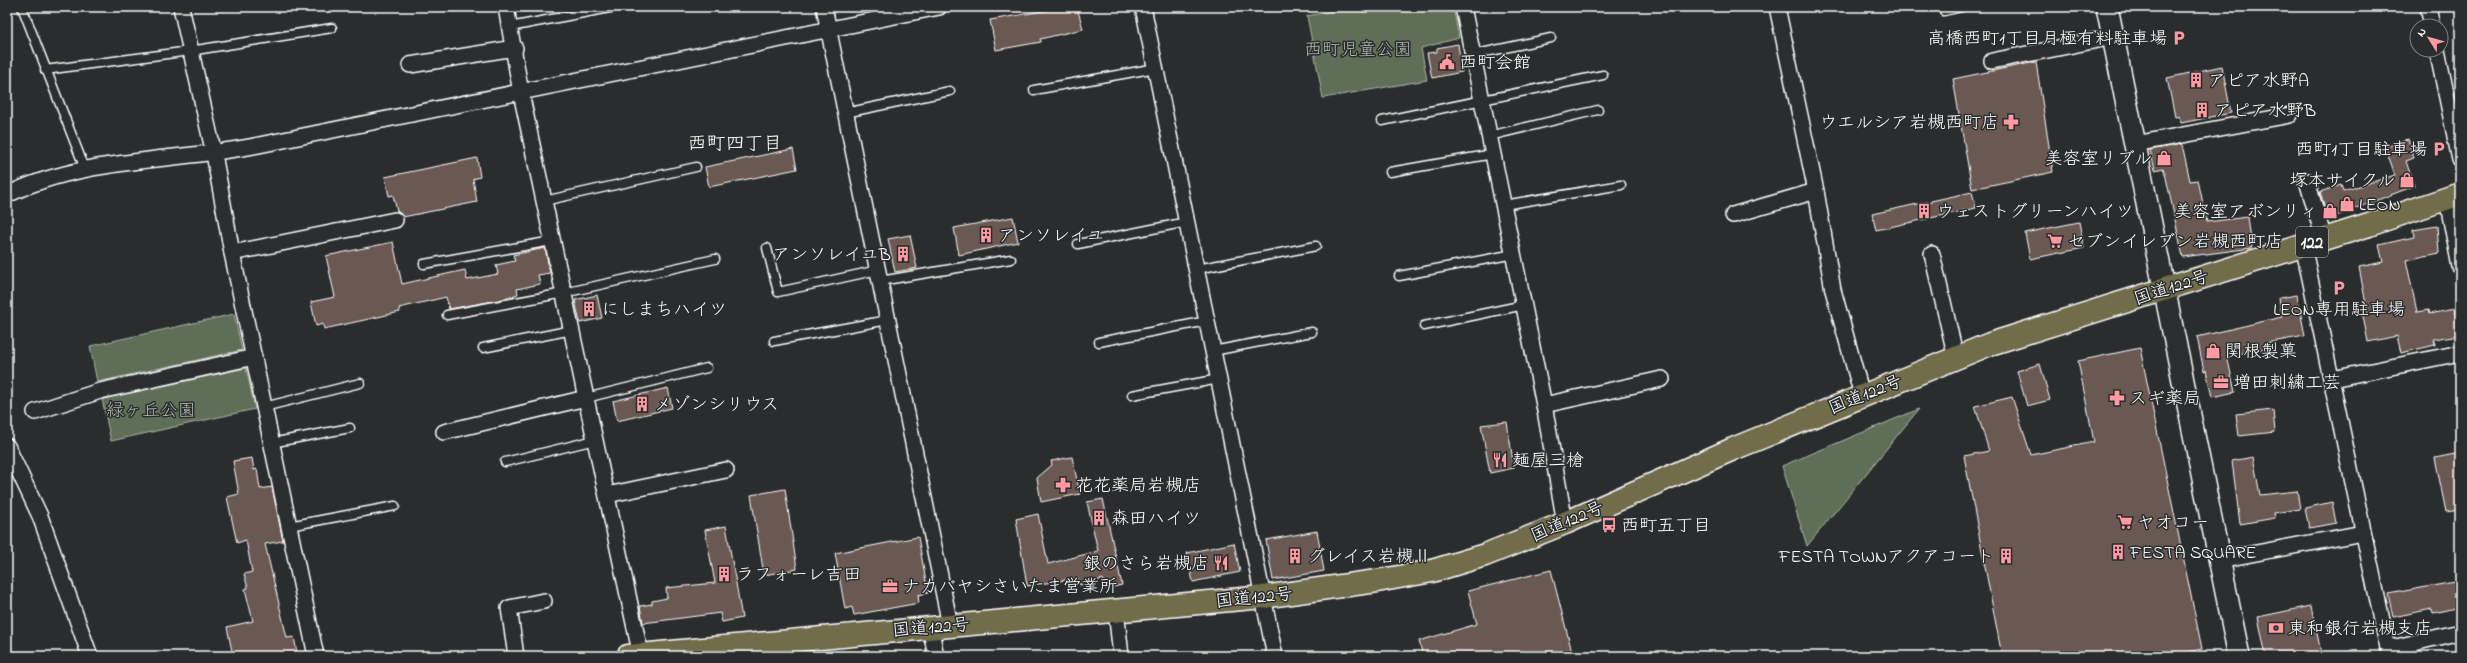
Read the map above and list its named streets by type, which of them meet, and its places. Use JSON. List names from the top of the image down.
{
  "streets": {
    "highway": ["122", "国道122号"]
  },
  "districts": ["西町四丁目"],
  "parks": ["西町児童公園", "緑ヶ丘公園"],
  "places": {
    "parking": ["高橋西町1丁目月極有料駐車場", "西町1丁目駐車場", "LEON専用駐車場"],
    "public building": ["西町会館"],
    "building": [
      "アピア水野A",
      "アピア水野B",
      "ウェストグリーンハイツ",
      "アンソレイユ",
      "アンソレイユB",
      "にしまちハイツ",
      "メゾンシリウス",
      "森田ハイツ",
      "FESTA SQUARE",
      "グレイス岩槻Ⅱ",
      "FESTA TOWNアクアコート",
      "ラフォーレ吉田"
    ],
    "pharmacy": ["ウエルシア岩槻西町店", "スギ薬局", "花花薬局岩槻店"],
    "shop": [
      "美容室リブル",
      "塚本サイクル",
      "LEON",
      "美容室アボンリィ",
      "関根製菓"
    ],
    "supermarket": ["セブンイレブン岩槻西町店", "ヤオコー"],
    "office": ["増田刺繍工芸", "ナカバヤシさいたま営業所"],
    "restaurant": ["麺屋三槍", "銀のさら岩槻店"],
    "bus stop": ["西町五丁目"],
    "bank": ["東和銀行岩槻支店"]
  },
  "north": "top left"
}
